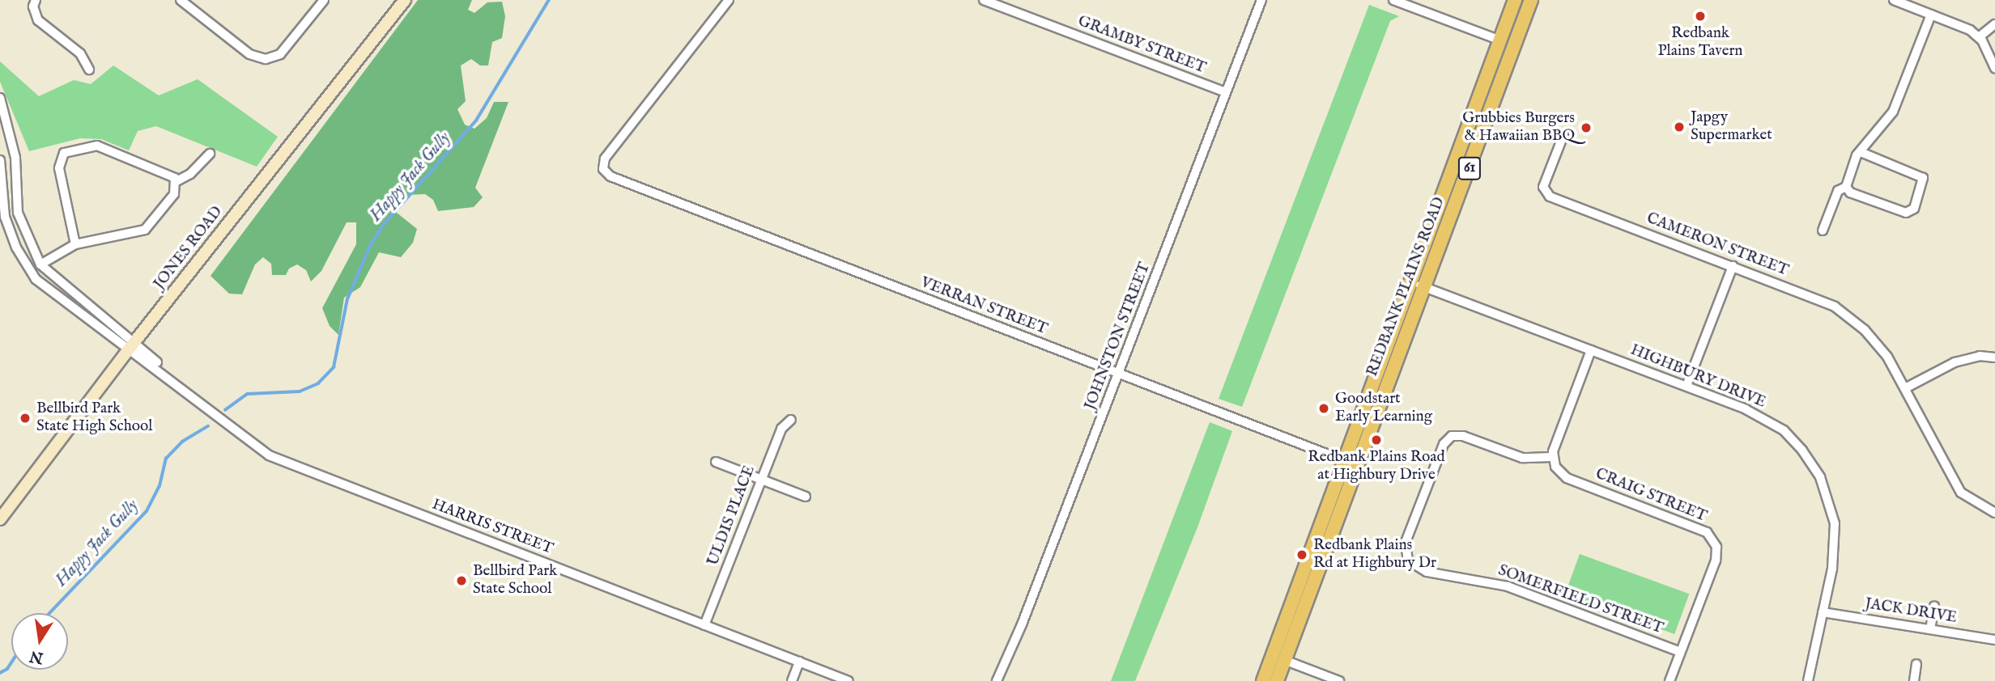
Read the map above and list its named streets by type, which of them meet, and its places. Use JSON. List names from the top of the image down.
{
  "streets": {
    "main road": ["61", "REDBANK PLAINS ROAD"],
    "street": [
      "GRAMBY STREET",
      "CAMERON STREET",
      "JONES ROAD",
      "VERRAN STREET",
      "JOHNSTON STREET",
      "HIGHBURY DRIVE",
      "CRAIG STREET",
      "ULDIS PLACE",
      "HARRIS STREET",
      "SOMERFIELD STREET",
      "JACK DRIVE"
    ]
  },
  "crossings": [
    ["GRAMBY STREET", "JOHNSTON STREET"],
    ["JONES ROAD", "HARRIS STREET"],
    ["REDBANK PLAINS ROAD", "VERRAN STREET"],
    ["REDBANK PLAINS ROAD", "HIGHBURY DRIVE"],
    ["VERRAN STREET", "JOHNSTON STREET"],
    ["HIGHBURY DRIVE", "JACK DRIVE"],
    ["CRAIG STREET", "SOMERFIELD STREET"],
    ["ULDIS PLACE", "HARRIS STREET"]
  ],
  "water": ["Happy Jack Gully"],
  "places": [
    "Redbank Plains Tavern",
    "Japgy Supermarket",
    "Grubbies Burgers & Hawaiian BBQ",
    "Goodstart Early Learning",
    "Bellbird Park State High School",
    "Redbank Plains Road at Highbury Drive",
    "Redbank Plains Rd at Highbury Dr",
    "Bellbird Park State School"
  ],
  "north": "bottom"
}
